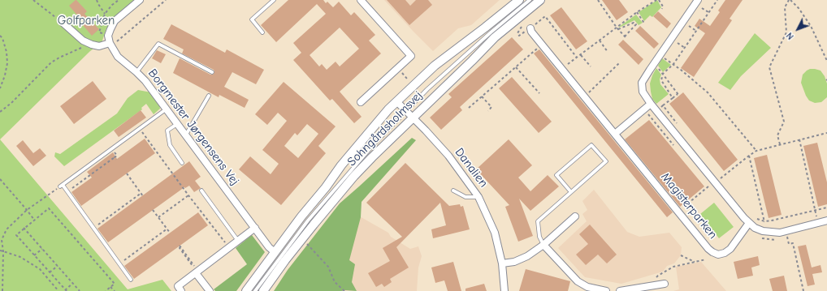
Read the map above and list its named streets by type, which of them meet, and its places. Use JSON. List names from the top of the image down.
{
  "streets": {
    "street": [
      "Borgmester Jørgensens Vej",
      "Sohngårdsholmsvej",
      "Danalien",
      "Magisterparken"
    ]
  },
  "crossings": [
    ["Borgmester Jørgensens Vej", "Sohngårdsholmsvej"],
    ["Sohngårdsholmsvej", "Danalien"]
  ],
  "parks": ["Golfparken"],
  "north": "bottom left"
}
